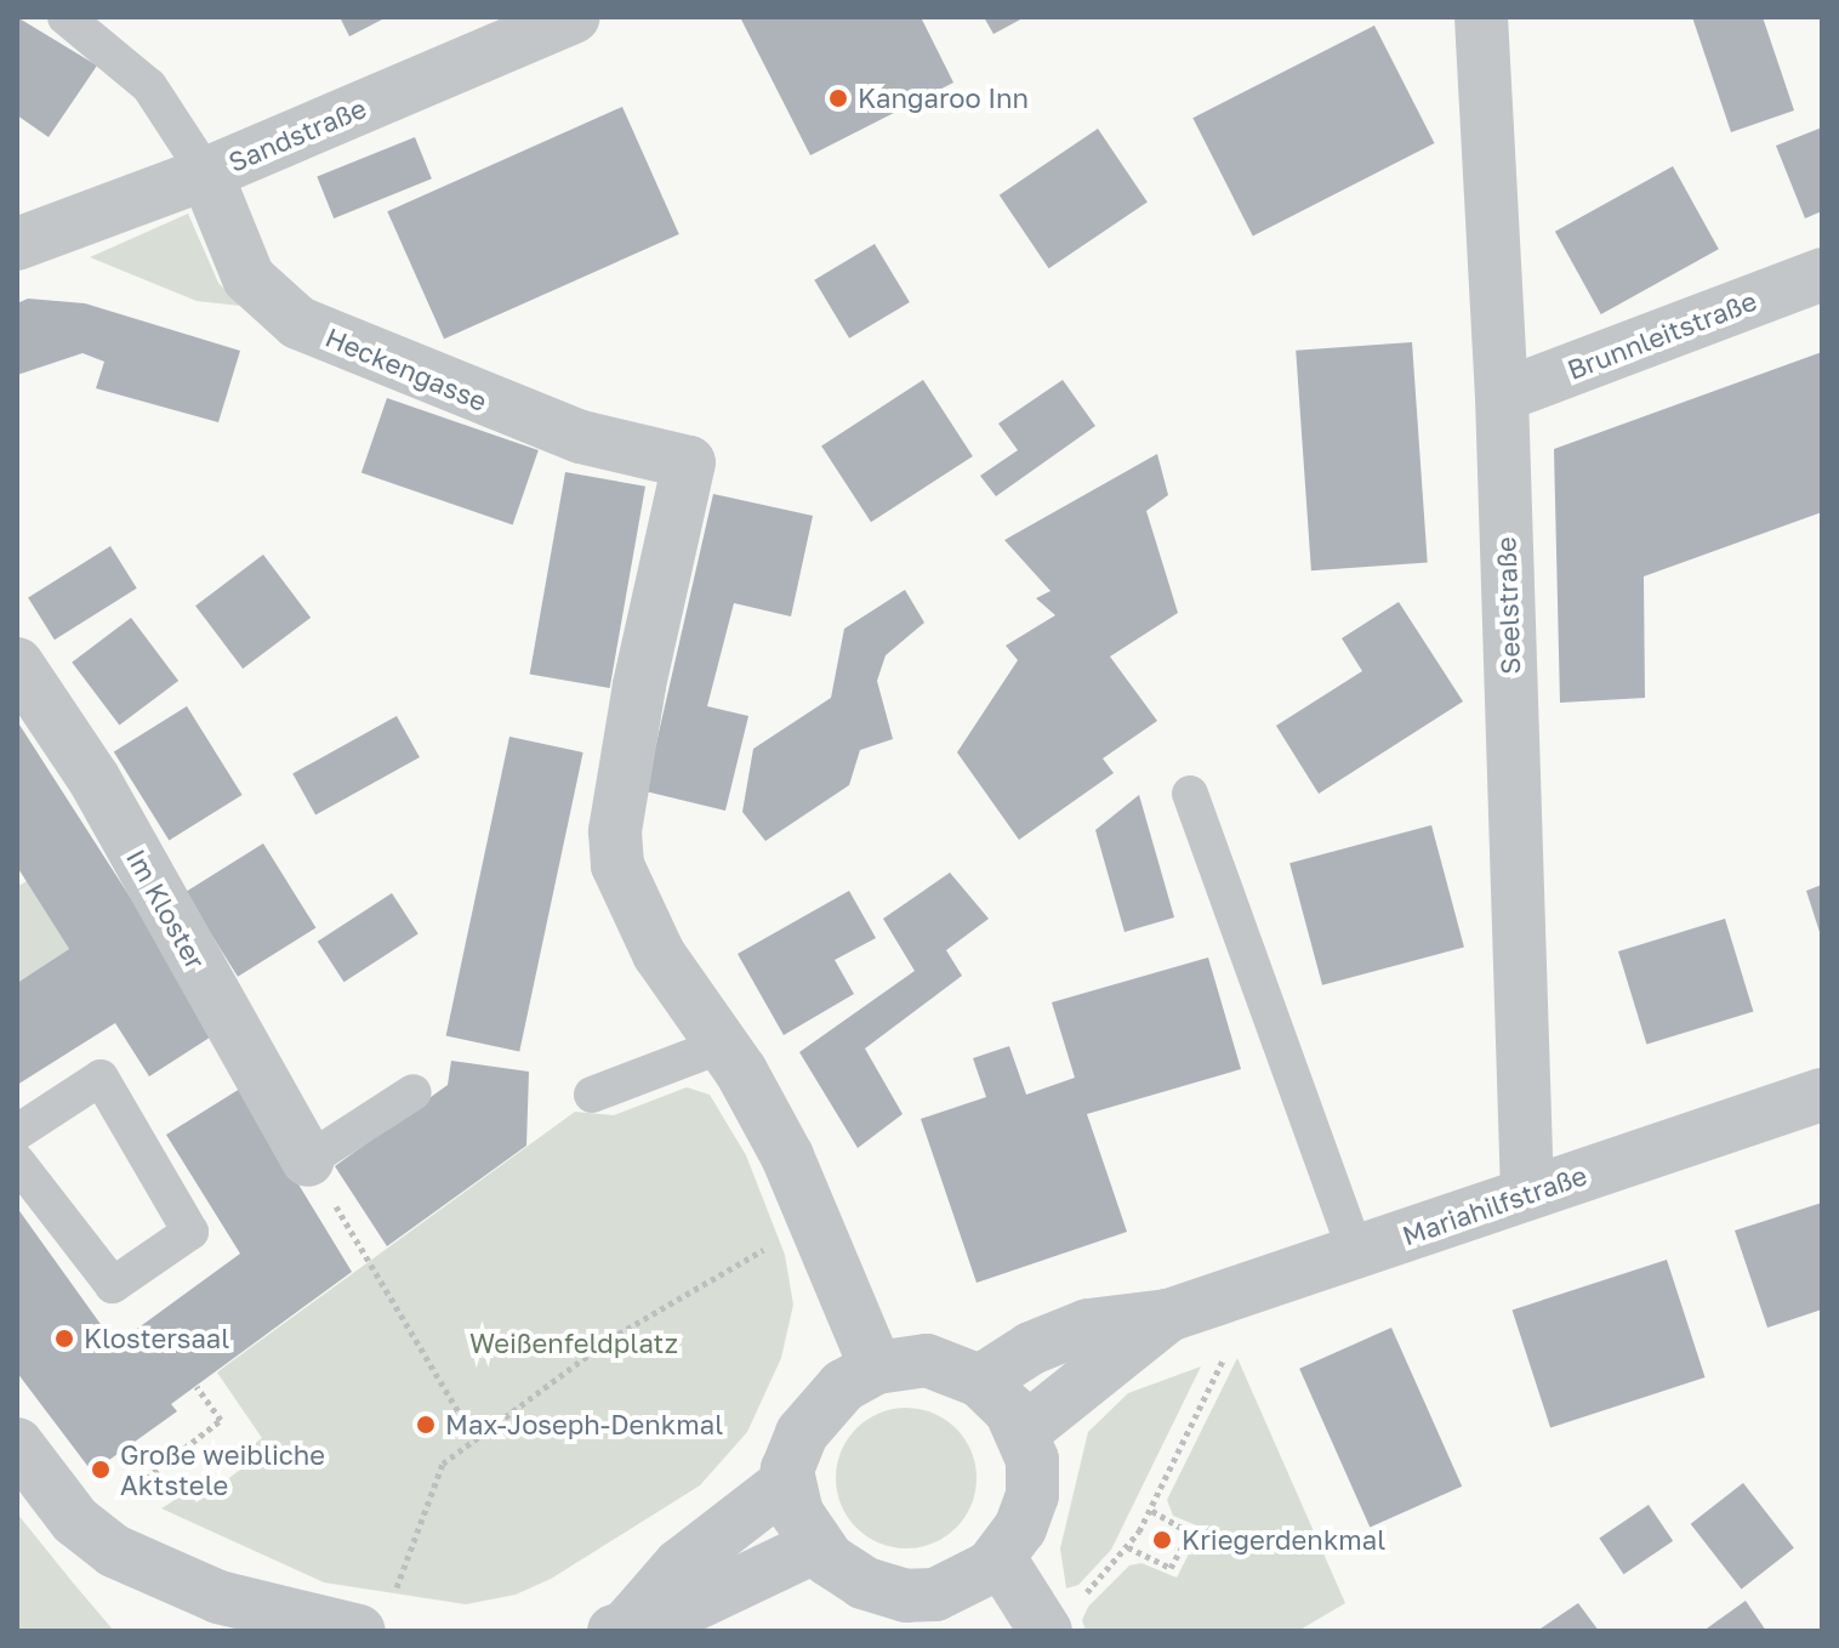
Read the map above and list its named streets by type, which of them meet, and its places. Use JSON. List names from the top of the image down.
{
  "streets": {
    "street": [
      "Sandstraße",
      "Brunnleitstraße",
      "Heckengasse",
      "Seelstraße",
      "Im Kloster",
      "Mariahilfstraße"
    ]
  },
  "crossings": [
    ["Sandstraße", "Heckengasse"],
    ["Brunnleitstraße", "Seelstraße"],
    ["Seelstraße", "Mariahilfstraße"]
  ],
  "parks": ["Weißenfeldplatz"],
  "places": [
    "Kangaroo Inn",
    "Klostersaal",
    "Max-Joseph-Denkmal",
    "Große weibliche Aktstele",
    "Kriegerdenkmal"
  ]
}
